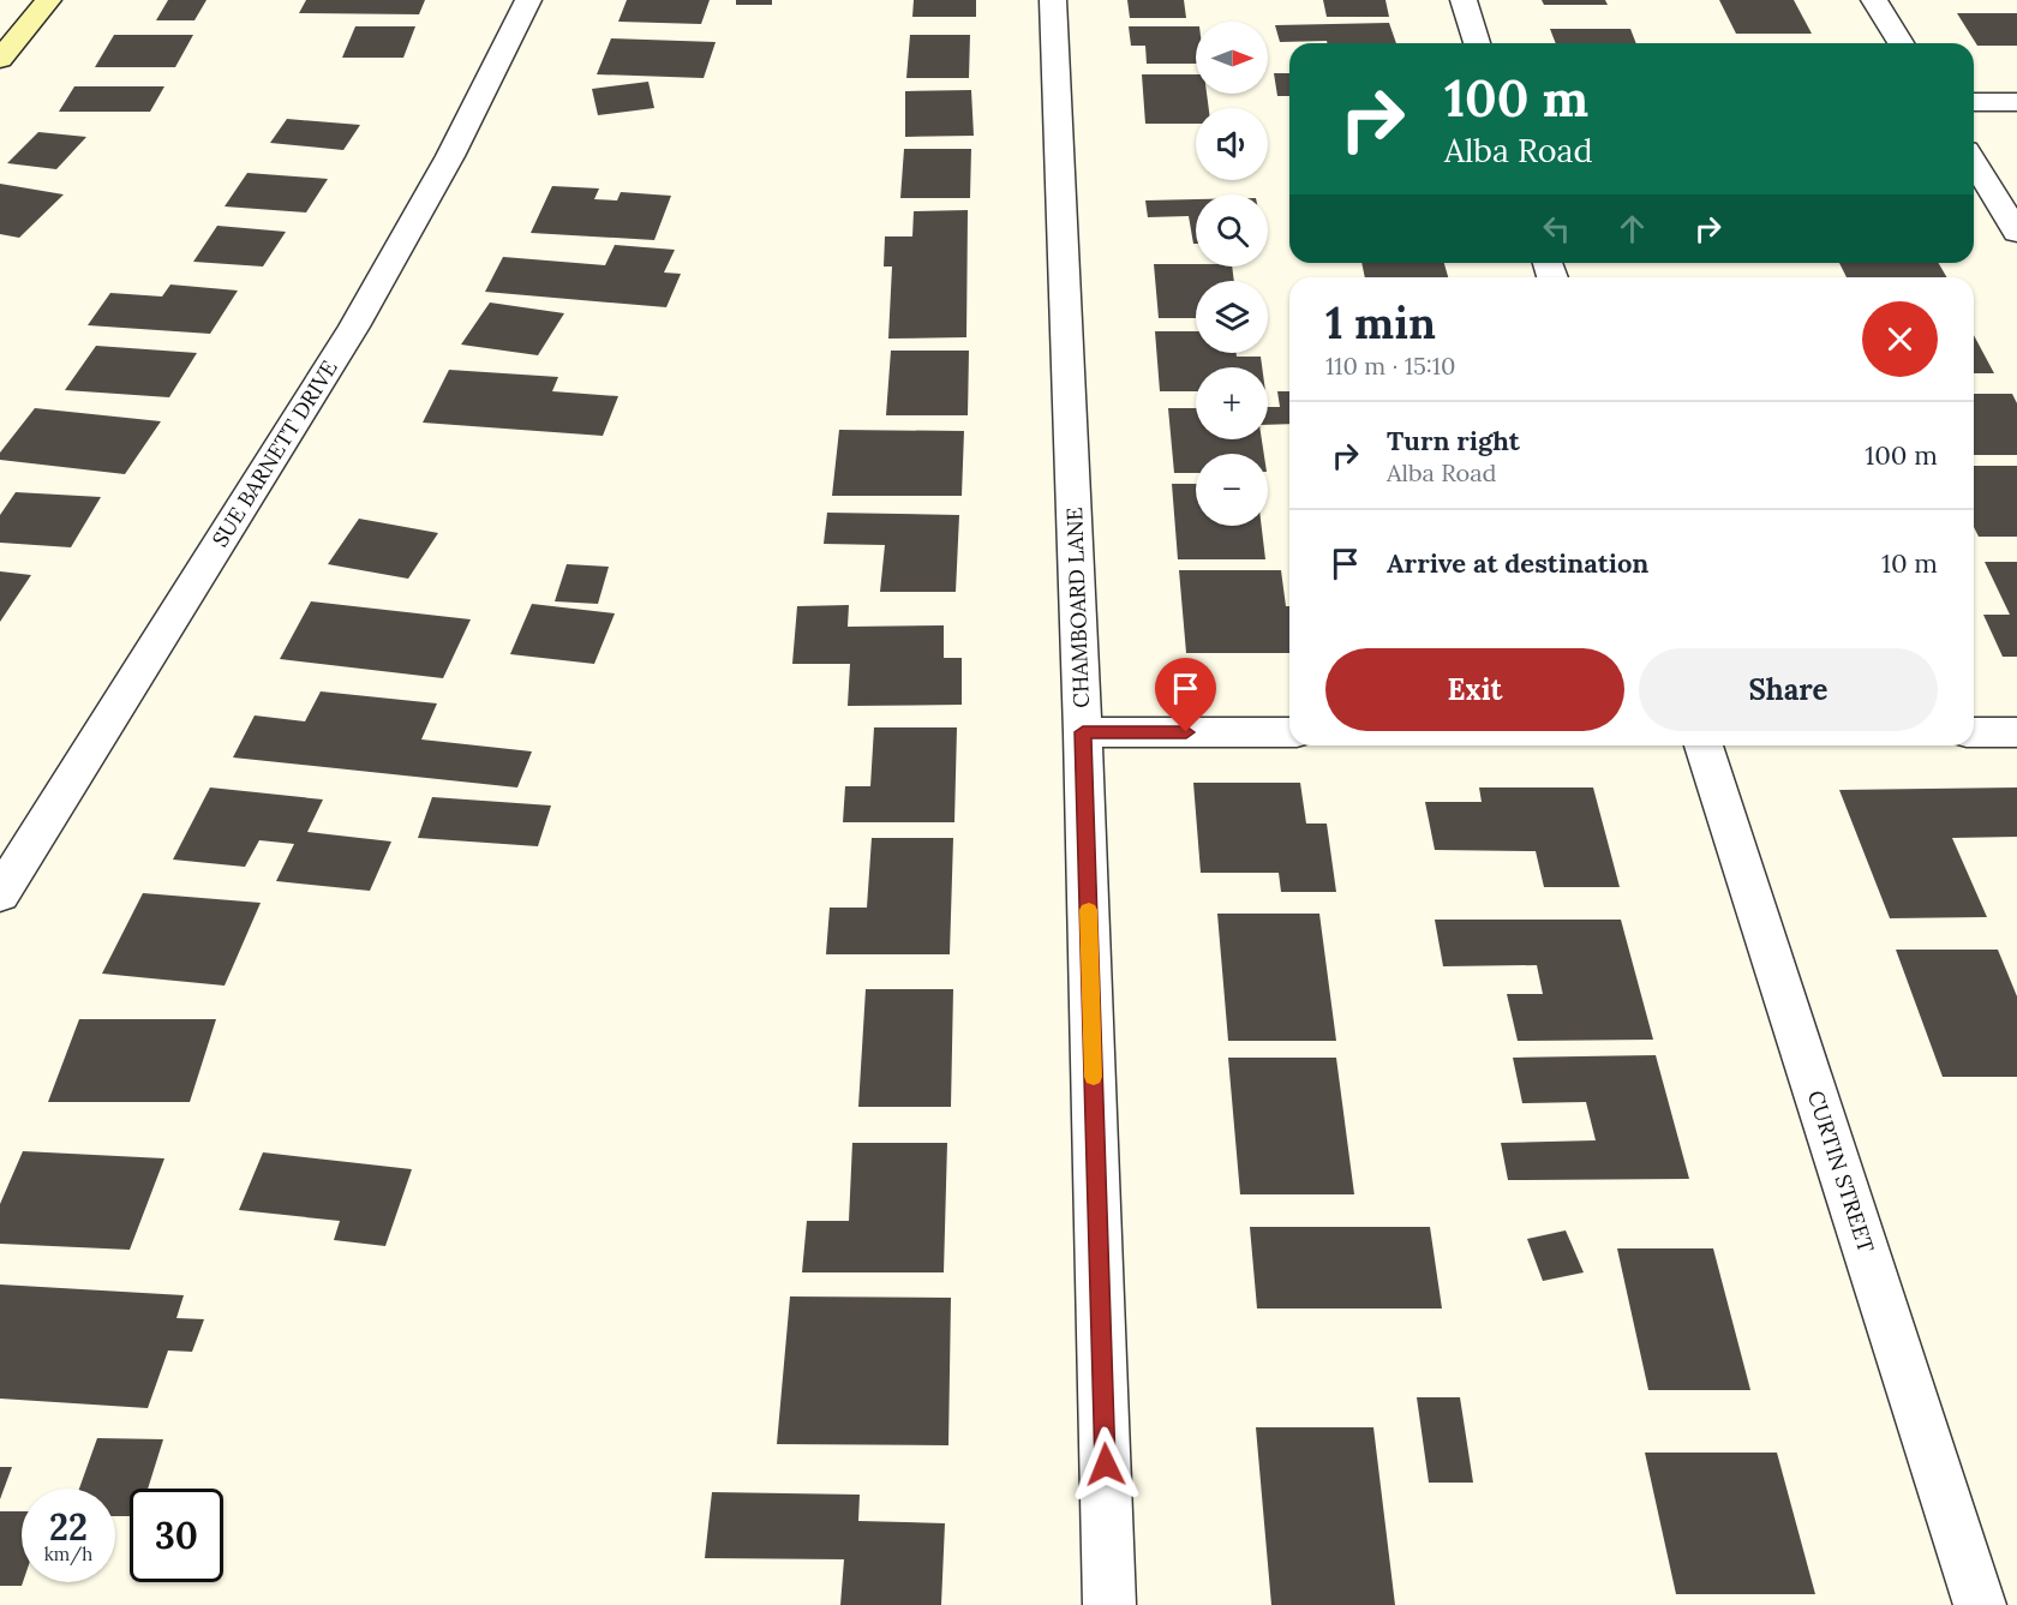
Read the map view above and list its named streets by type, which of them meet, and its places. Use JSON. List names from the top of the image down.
{
  "streets": {
    "street": ["SUE BARNETT DRIVE", "CHAMBOARD LANE", "CURTIN STREET"]
  },
  "north": "right",
  "page": {
    "map_buttons": ["+", "−"],
    "turn": ["100 m", "Alba Road"],
    "heading": ["1 min", "110 m · 15:10"],
    "list": [
      {
        "name": "Turn right",
        "note": "Alba Road",
        "value": "100 m"
      },
      {
        "name": "Arrive at destination",
        "value": "10 m"
      }
    ],
    "buttons": ["Exit", "Share"],
    "speed": "22 km/h",
    "limit": "30"
  }
}
